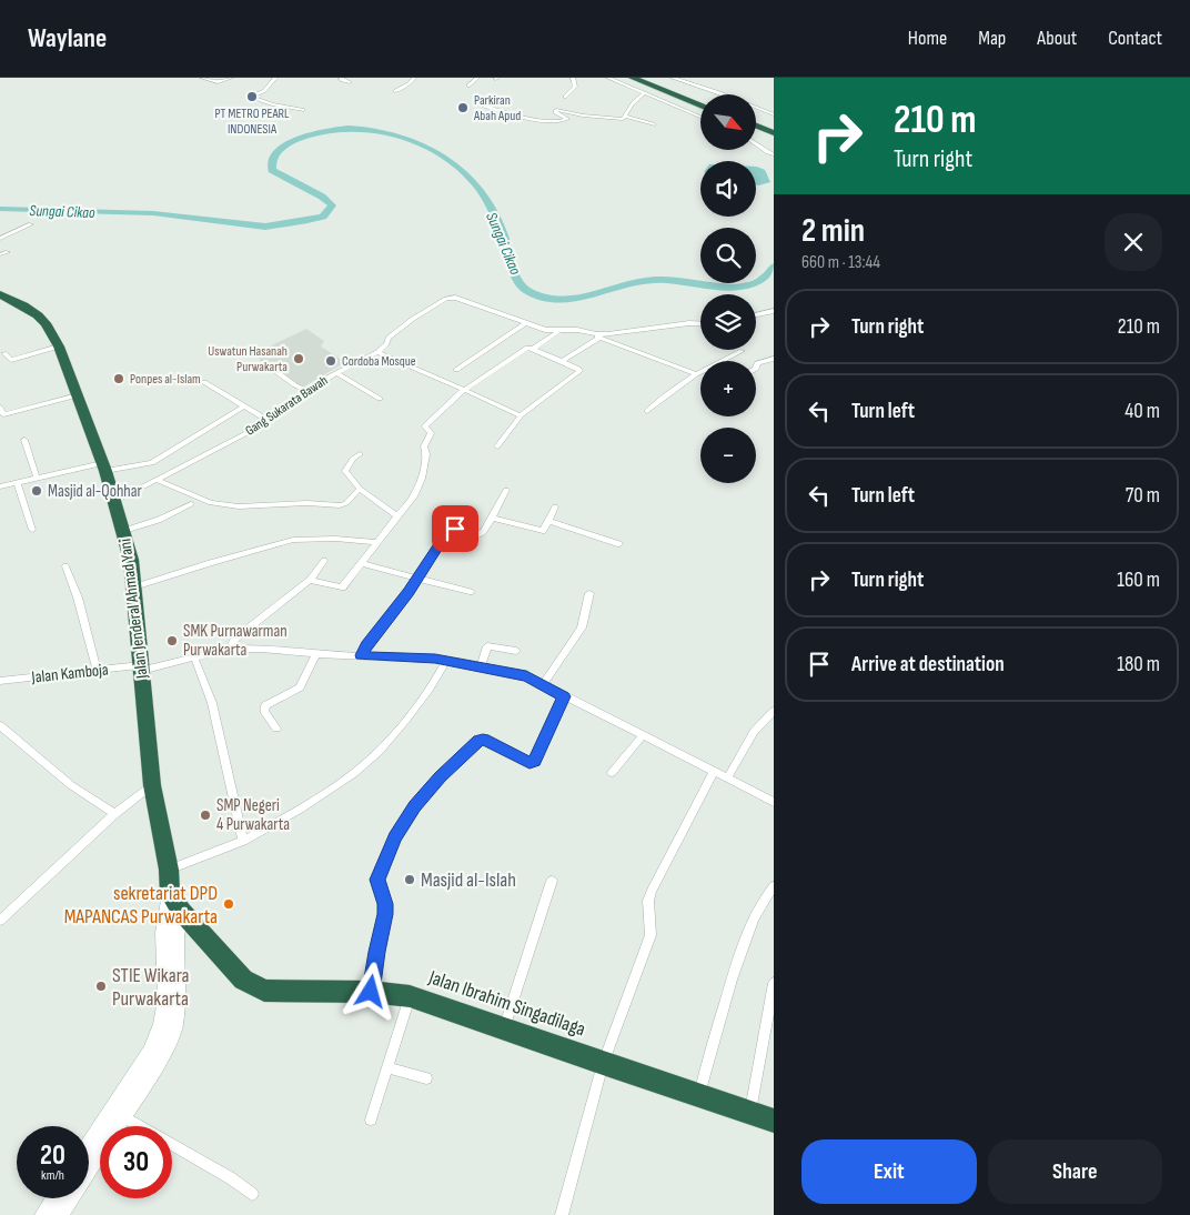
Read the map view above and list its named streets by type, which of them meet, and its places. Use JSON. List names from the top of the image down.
{
  "streets": {
    "highway": ["Jalan Jenderal Ahmad Yani", "Jalan Ibrahim Singadilaga"],
    "street": ["Gang Sukarata Bawah", "Jalan Kamboja"]
  },
  "crossings": [
    ["Gang Sukarata Bawah", "Jalan Jenderal Ahmad Yani"],
    ["Jalan Jenderal Ahmad Yani", "Jalan Kamboja"],
    ["Jalan Jenderal Ahmad Yani", "Jalan Ibrahim Singadilaga"]
  ],
  "water": ["Sungai Cikao"],
  "places": [
    "PT METRO PEARL INDONESIA",
    "Parkiran Abah Apud",
    "Uswatun Hasanah Purwakarta",
    "Cordoba Mosque",
    "Ponpes al-Islam",
    "Masjid al-Qohhar",
    "SMK Purnawarman Purwakarta",
    "SMP Negeri 4 Purwakarta",
    "Masjid al-Islah",
    "sekretariat DPD MAPANCAS Purwakarta",
    "STIE Wikara Purwakarta"
  ],
  "north": "bottom right",
  "page": {
    "header": "Waylane",
    "nav": [
      "Home",
      "Map",
      "About",
      "Contact"
    ],
    "turn": ["210 m", "Turn right"],
    "map_buttons": ["+", "−"],
    "heading": ["2 min", "660 m · 13:44"],
    "list": [
      {
        "name": "Turn right",
        "value": "210 m"
      },
      {
        "name": "Turn left",
        "value": "40 m"
      },
      {
        "name": "Turn left",
        "value": "70 m"
      },
      {
        "name": "Turn right",
        "value": "160 m"
      },
      {
        "name": "Arrive at destination",
        "value": "180 m"
      }
    ],
    "speed": "20 km/h",
    "limit": "30",
    "buttons": ["Exit", "Share"]
  }
}
